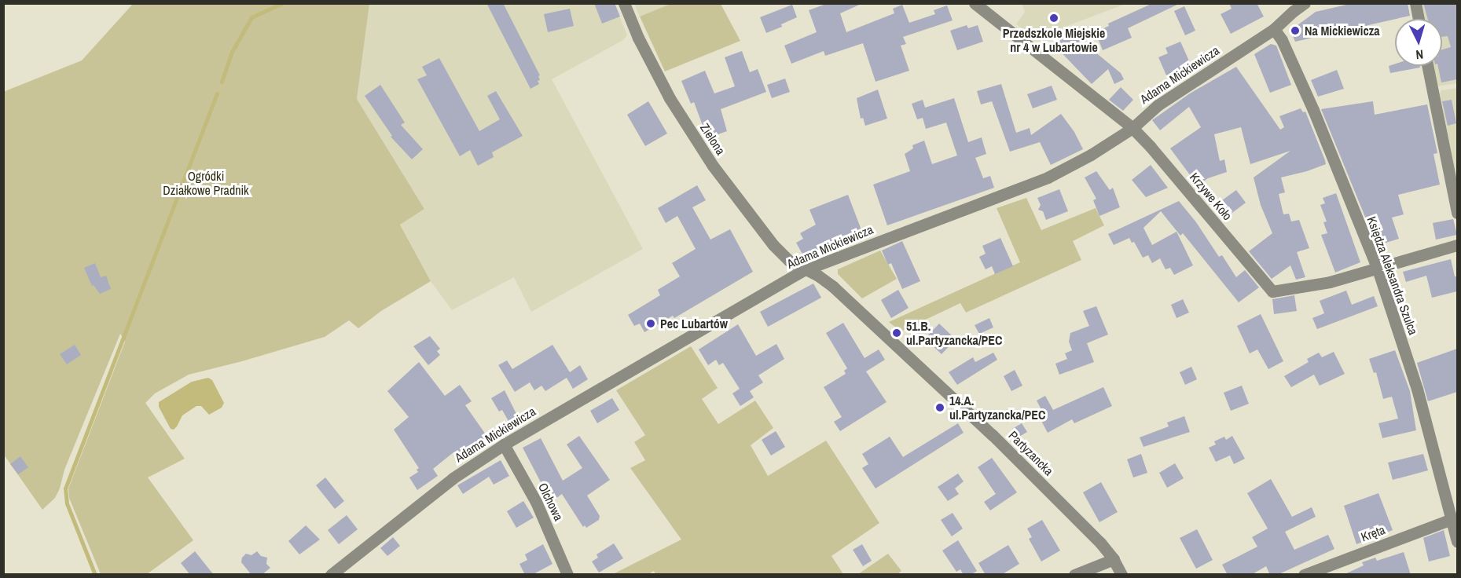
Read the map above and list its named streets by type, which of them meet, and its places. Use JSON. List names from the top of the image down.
{
  "streets": {
    "street": [
      "Adama Mickiewicza",
      "Zielona",
      "Krzywe Koło",
      "Księdza Aleksandra Szulca",
      "Partyzancka",
      "Olchowa",
      "Kręta"
    ]
  },
  "crossings": [
    ["Adama Mickiewicza", "Zielona"],
    ["Adama Mickiewicza", "Krzywe Koło"],
    ["Adama Mickiewicza", "Księdza Aleksandra Szulca"],
    ["Adama Mickiewicza", "Partyzancka"],
    ["Adama Mickiewicza", "Olchowa"],
    ["Zielona", "Partyzancka"],
    ["Krzywe Koło", "Księdza Aleksandra Szulca"],
    ["Księdza Aleksandra Szulca", "Kręta"]
  ],
  "parks": ["Ogródki Działkowe Pradnik"],
  "places": [
    "Przedszkole Miejskie nr 4 w Lubartowie",
    "Na Mickiewicza",
    "Pec Lubartów",
    "51.B. ul.Partyzancka/PEC",
    "14.A. ul.Partyzancka/PEC"
  ],
  "north": "bottom"
}
